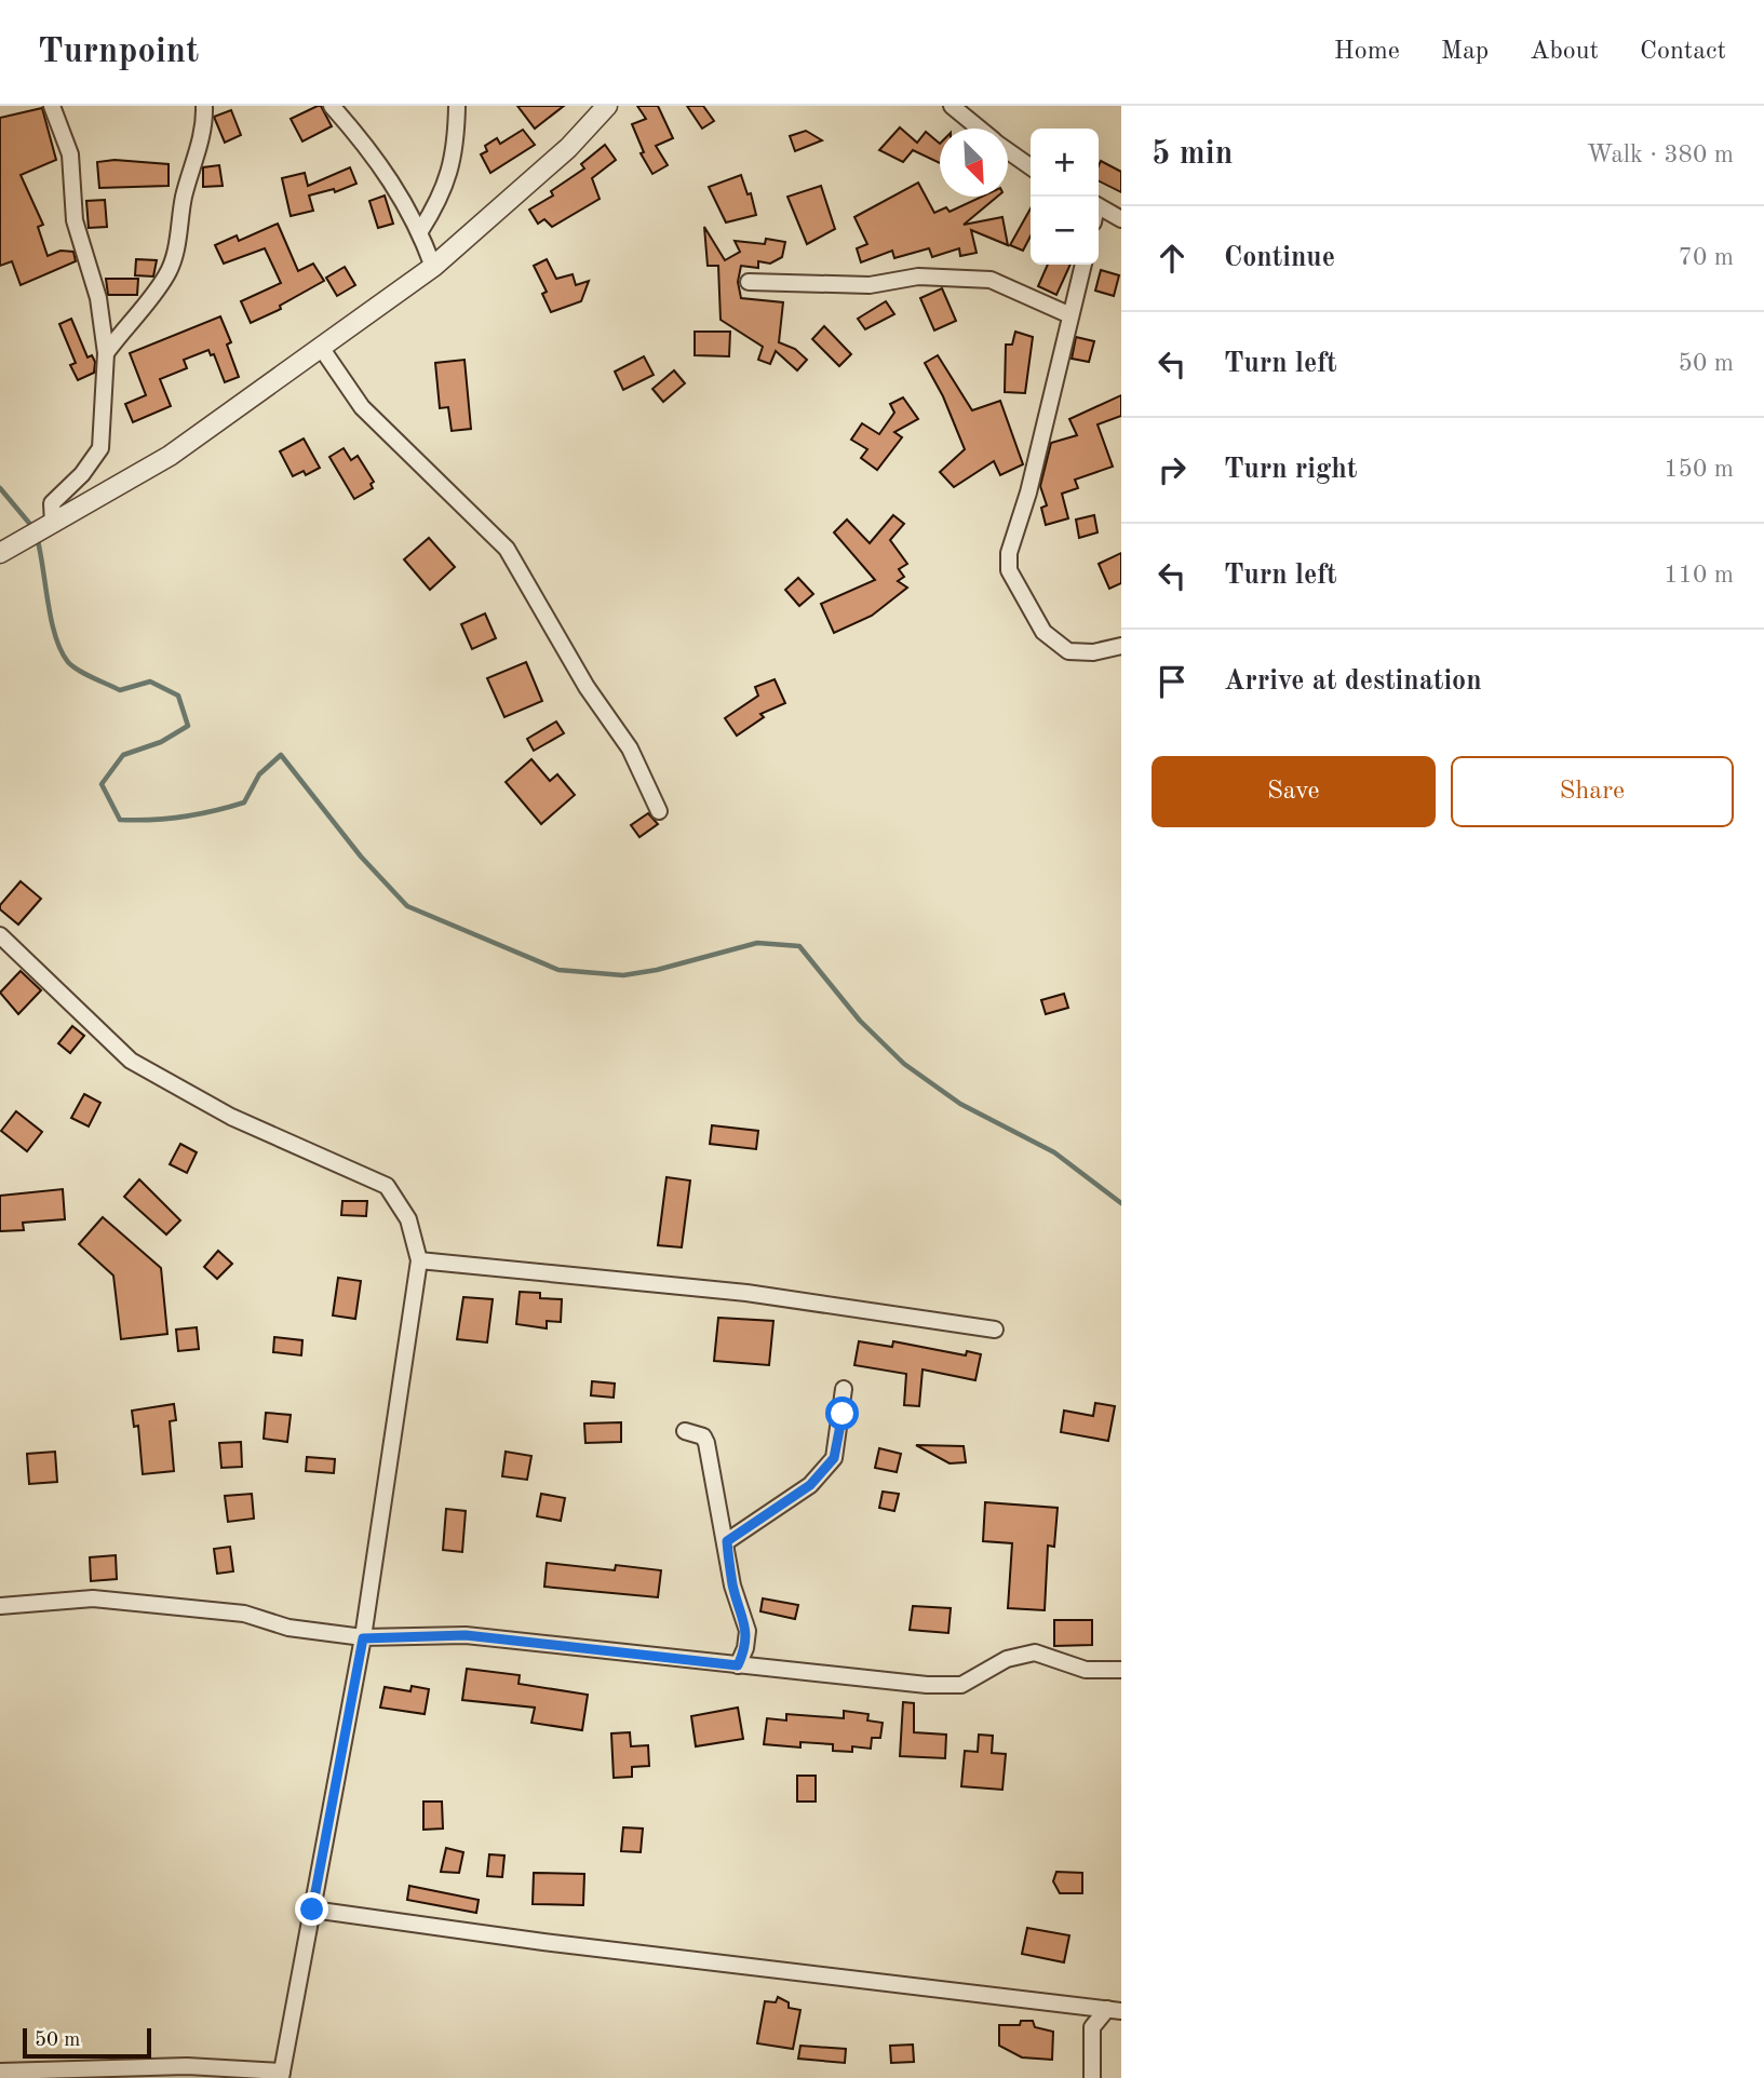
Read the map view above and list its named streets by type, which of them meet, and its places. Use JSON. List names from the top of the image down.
{
  "scale_bar": "50 m",
  "north": "bottom right",
  "page": {
    "header": "Turnpoint",
    "nav": [
      "Home",
      "Map",
      "About",
      "Contact"
    ],
    "heading": ["5 min", "Walk · 380 m"],
    "map_buttons": ["+", "−"],
    "list": [
      ["Continue", "70 m"],
      ["Turn left", "50 m"],
      ["Turn right", "150 m"],
      ["Turn left", "110 m"],
      "Arrive at destination"
    ],
    "buttons": ["Save", "Share"],
    "scale": "50 m"
  }
}
